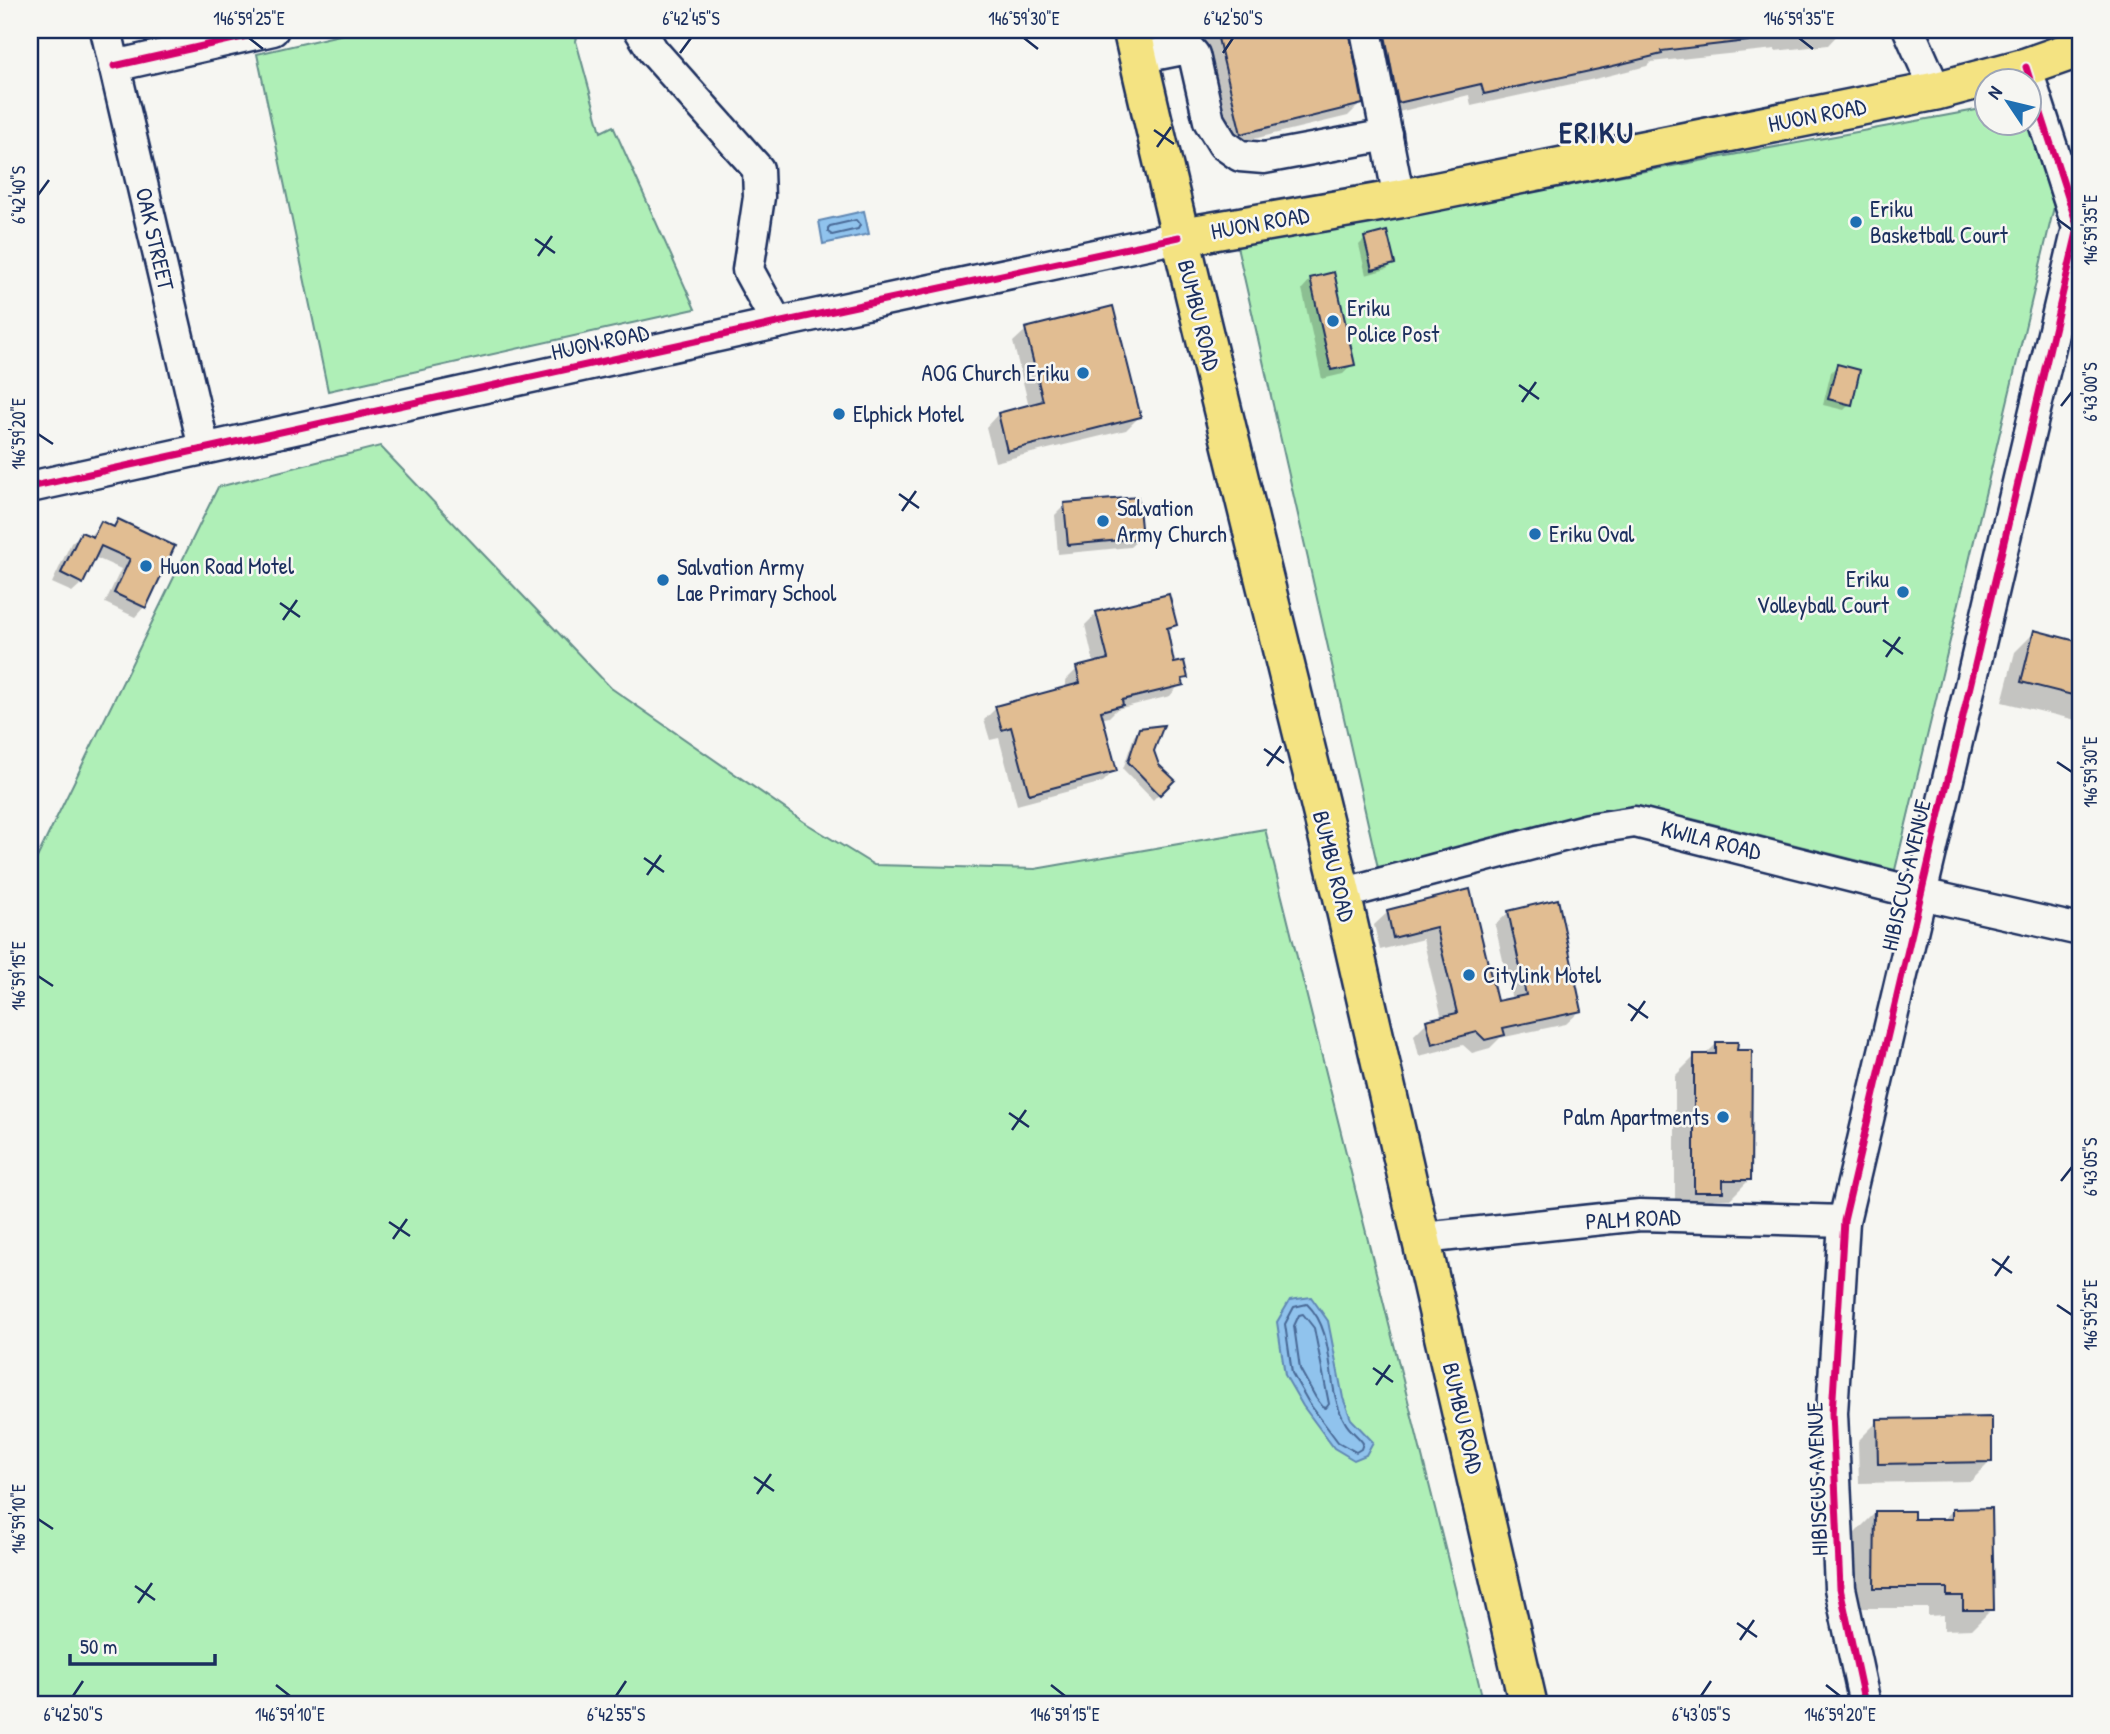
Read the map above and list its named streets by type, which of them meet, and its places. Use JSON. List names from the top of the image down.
{
  "streets": {
    "main road": ["HUON ROAD", "BUMBU ROAD"],
    "street": [
      "OAK STREET",
      "KWILA ROAD",
      "HIBISCUS AVENUE",
      "PALM ROAD"
    ]
  },
  "crossings": [
    ["HUON ROAD", "OAK STREET"],
    ["HUON ROAD", "BUMBU ROAD"],
    ["BUMBU ROAD", "KWILA ROAD"],
    ["BUMBU ROAD", "PALM ROAD"],
    ["KWILA ROAD", "HIBISCUS AVENUE"],
    ["HIBISCUS AVENUE", "PALM ROAD"]
  ],
  "districts": ["ERIKU"],
  "places": [
    "Eriku Basketball Court",
    "Eriku Police Post",
    "AOG Church Eriku",
    "Elphick Motel",
    "Salvation Army Church",
    "Eriku Oval",
    "Huon Road Motel",
    "Salvation Army Lae Primary School",
    "Eriku Volleyball Court",
    "Citylink Motel",
    "Palm Apartments"
  ],
  "scale_bar": "50 m",
  "north": "top left",
  "coordinates": [
    "146°59'25\"E",
    "6°42'45\"S",
    "146°59'30\"E",
    "6°42'50\"S",
    "146°59'35\"E",
    "6°42'40\"S",
    "6°43'00\"S",
    "146°59'20\"E",
    "146°59'15\"E",
    "6°43'05\"S",
    "146°59'10\"E",
    "6°42'55\"S"
  ]
}
